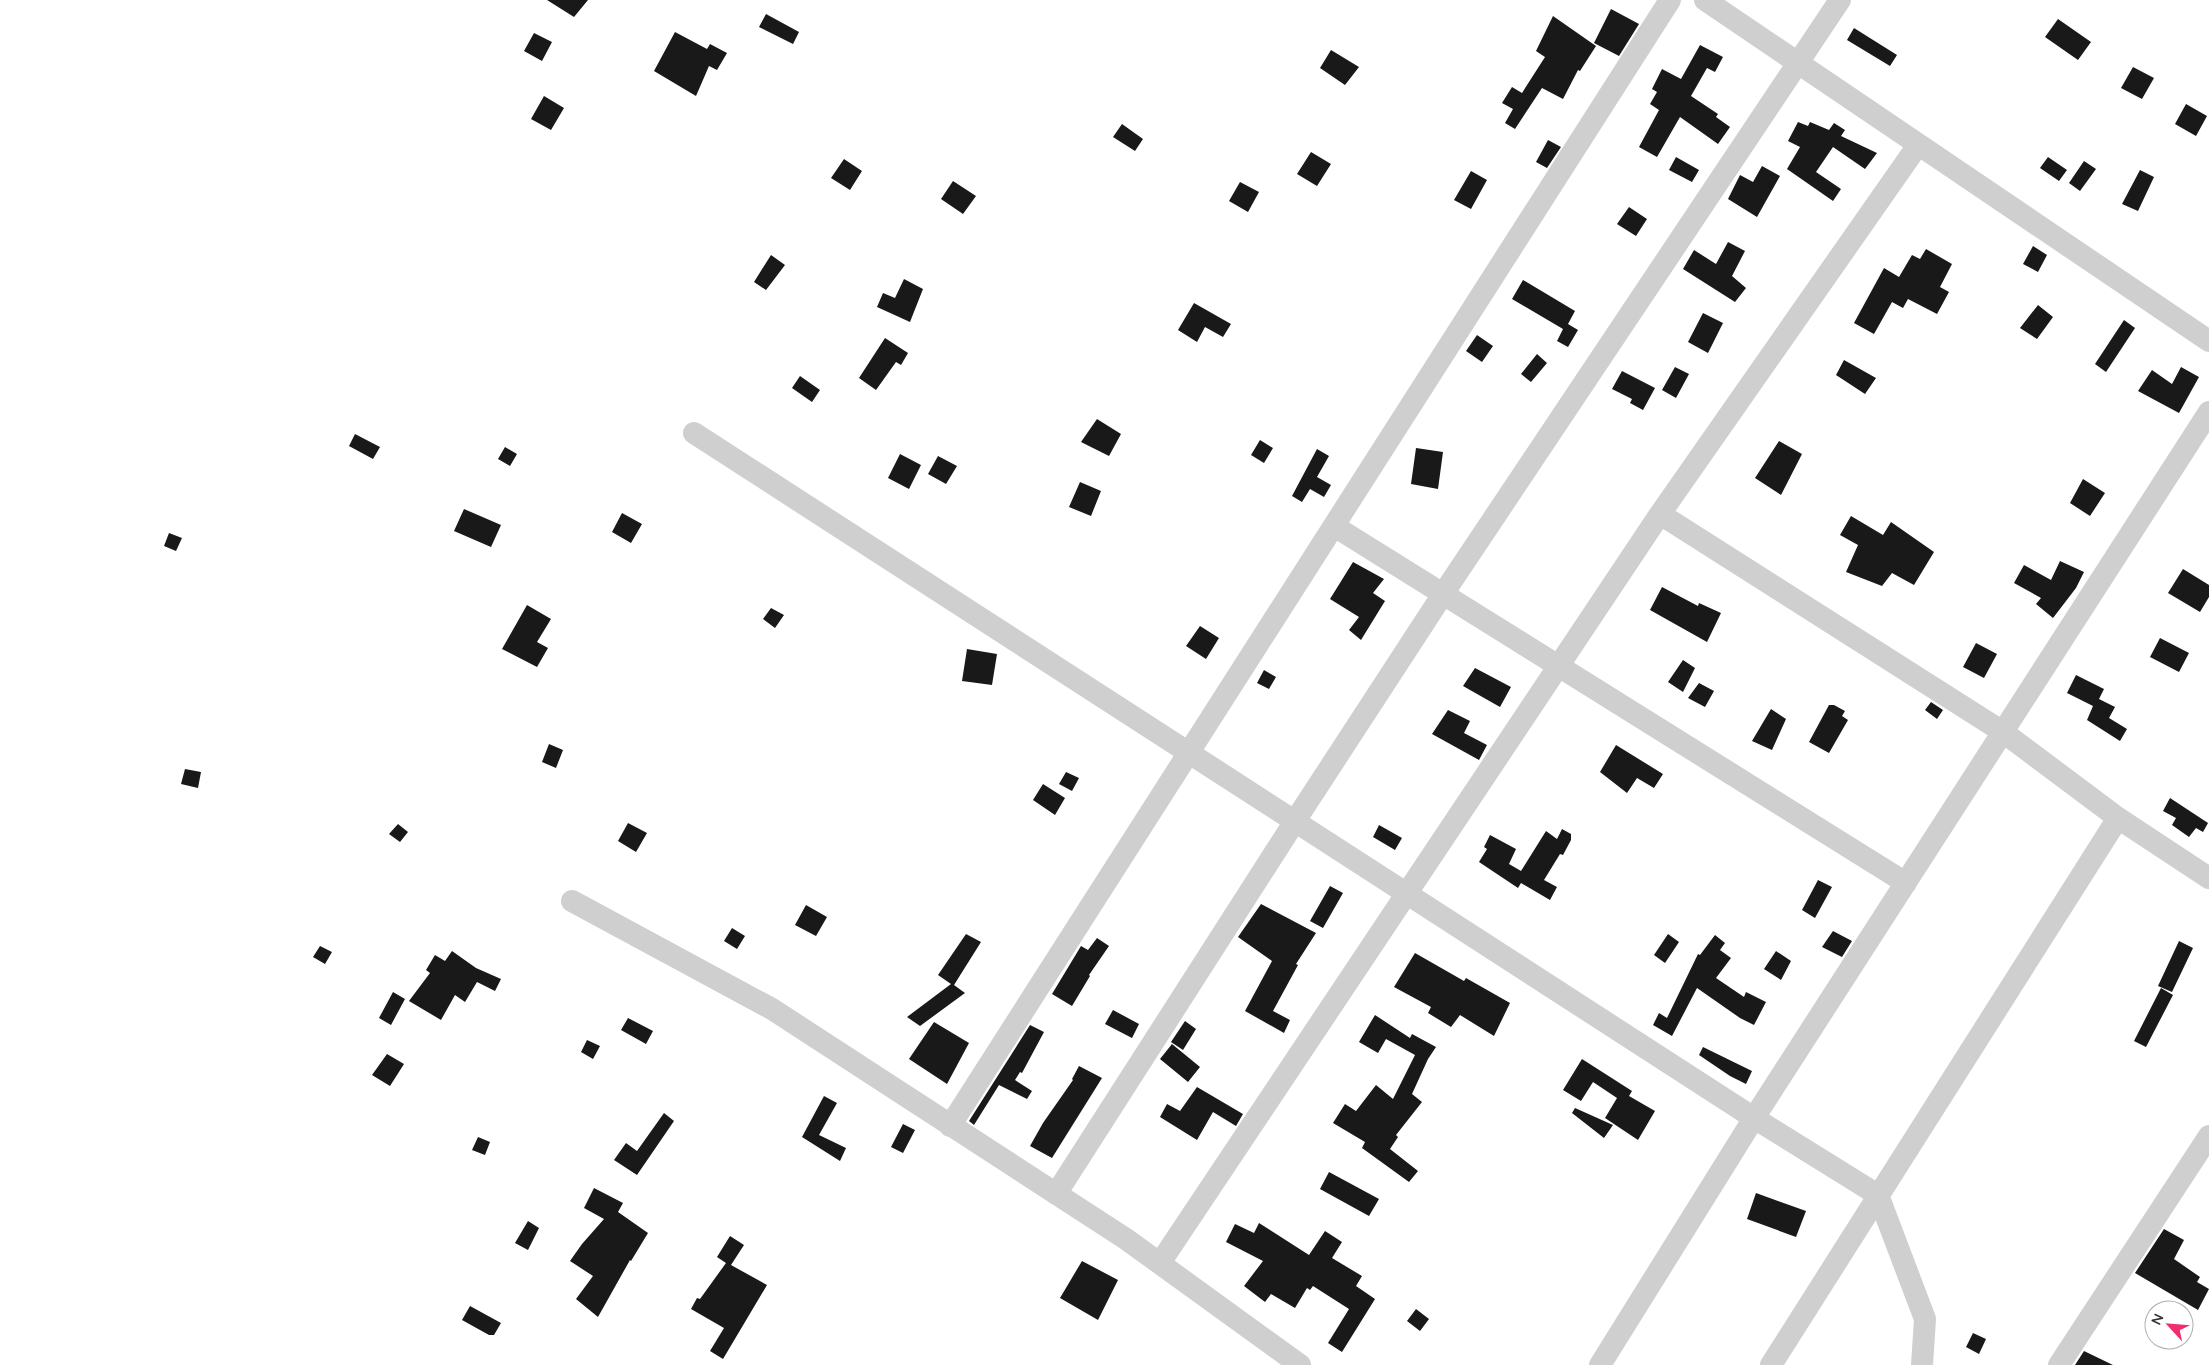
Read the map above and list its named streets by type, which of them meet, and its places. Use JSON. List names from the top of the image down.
{
  "north": "top left"
}
